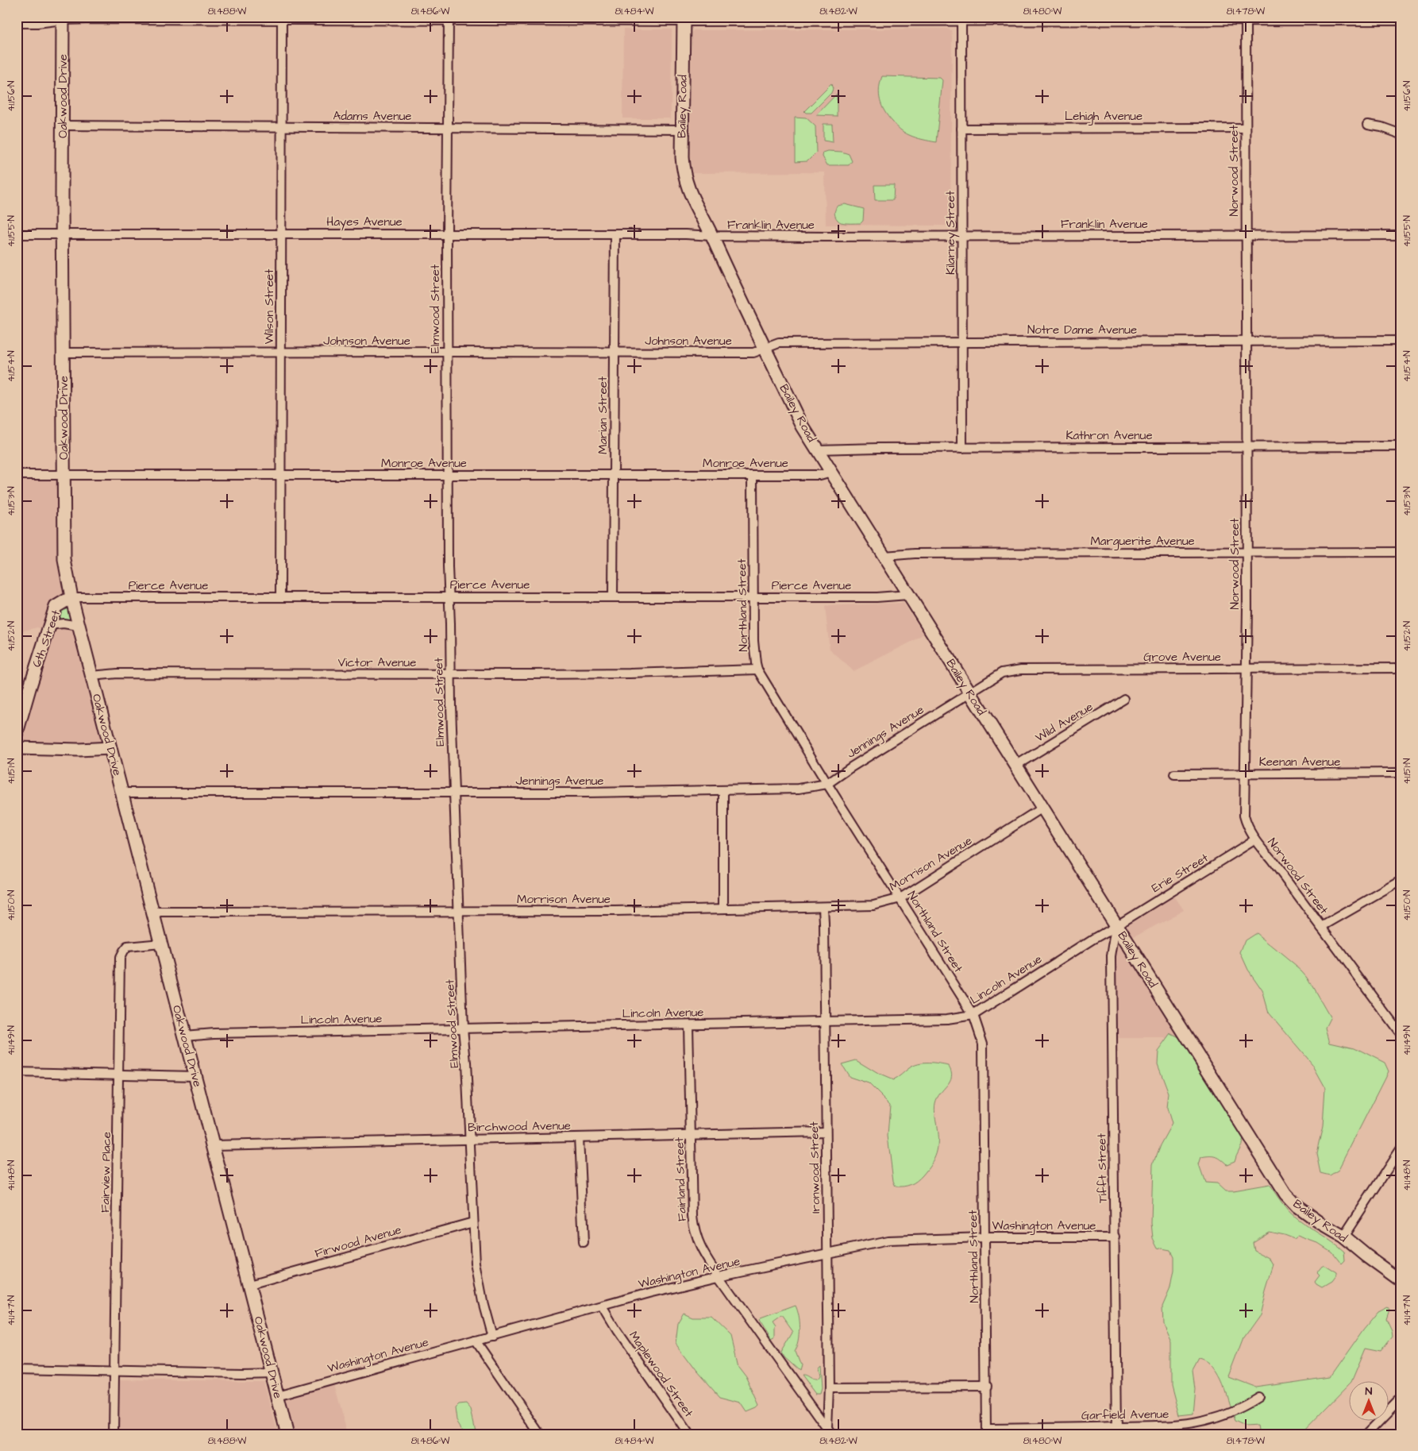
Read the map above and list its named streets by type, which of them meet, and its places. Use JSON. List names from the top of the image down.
{
  "streets": {
    "street": [
      "Oakwood Drive",
      "Bailey Road",
      "Adams Avenue",
      "Lehigh Avenue",
      "Norwood Street",
      "Hayes Avenue",
      "Franklin Avenue",
      "Kilarney Street",
      "Wilson Street",
      "Elmwood Street",
      "Notre Dame Avenue",
      "Johnson Avenue",
      "Marian Street",
      "Kathron Avenue",
      "Monroe Avenue",
      "Marguerite Avenue",
      "Pierce Avenue",
      "Northland Street",
      "6th Street",
      "Grove Avenue",
      "Victor Avenue",
      "Wild Avenue",
      "Jennings Avenue",
      "Keenan Avenue",
      "Morrison Avenue",
      "Erie Street",
      "Lincoln Avenue",
      "Birchwood Avenue",
      "Ironwood Street",
      "Tifft Street",
      "Fairview Place",
      "Fairland Street",
      "Washington Avenue",
      "Firwood Avenue",
      "Maplewood Street",
      "Garfield Avenue"
    ]
  },
  "crossings": [
    ["Oakwood Drive", "Adams Avenue"],
    ["Oakwood Drive", "Hayes Avenue"],
    ["Oakwood Drive", "Johnson Avenue"],
    ["Oakwood Drive", "Monroe Avenue"],
    ["Oakwood Drive", "Pierce Avenue"],
    ["Oakwood Drive", "6th Street"],
    ["Oakwood Drive", "Victor Avenue"],
    ["Oakwood Drive", "Jennings Avenue"],
    ["Oakwood Drive", "Morrison Avenue"],
    ["Oakwood Drive", "Lincoln Avenue"],
    ["Oakwood Drive", "Birchwood Avenue"],
    ["Oakwood Drive", "Fairview Place"],
    ["Oakwood Drive", "Washington Avenue"],
    ["Oakwood Drive", "Firwood Avenue"],
    ["Bailey Road", "Adams Avenue"],
    ["Bailey Road", "Hayes Avenue"],
    ["Bailey Road", "Franklin Avenue"],
    ["Bailey Road", "Notre Dame Avenue"],
    ["Bailey Road", "Johnson Avenue"],
    ["Bailey Road", "Kathron Avenue"],
    ["Bailey Road", "Monroe Avenue"],
    ["Bailey Road", "Marguerite Avenue"],
    ["Bailey Road", "Pierce Avenue"],
    ["Bailey Road", "Grove Avenue"],
    ["Bailey Road", "Wild Avenue"],
    ["Bailey Road", "Jennings Avenue"],
    ["Bailey Road", "Morrison Avenue"],
    ["Bailey Road", "Erie Street"],
    ["Bailey Road", "Lincoln Avenue"],
    ["Bailey Road", "Tifft Street"],
    ["Adams Avenue", "Wilson Street"],
    ["Adams Avenue", "Elmwood Street"],
    ["Lehigh Avenue", "Norwood Street"],
    ["Lehigh Avenue", "Kilarney Street"],
    ["Norwood Street", "Franklin Avenue"],
    ["Norwood Street", "Notre Dame Avenue"],
    ["Norwood Street", "Kathron Avenue"],
    ["Norwood Street", "Marguerite Avenue"],
    ["Norwood Street", "Grove Avenue"],
    ["Norwood Street", "Keenan Avenue"],
    ["Norwood Street", "Erie Street"],
    ["Hayes Avenue", "Franklin Avenue"],
    ["Hayes Avenue", "Wilson Street"],
    ["Hayes Avenue", "Elmwood Street"],
    ["Hayes Avenue", "Marian Street"],
    ["Franklin Avenue", "Kilarney Street"],
    ["Kilarney Street", "Notre Dame Avenue"],
    ["Kilarney Street", "Kathron Avenue"],
    ["Wilson Street", "Johnson Avenue"],
    ["Wilson Street", "Monroe Avenue"],
    ["Wilson Street", "Pierce Avenue"],
    ["Elmwood Street", "Johnson Avenue"],
    ["Elmwood Street", "Monroe Avenue"],
    ["Elmwood Street", "Pierce Avenue"],
    ["Elmwood Street", "Victor Avenue"],
    ["Elmwood Street", "Jennings Avenue"],
    ["Elmwood Street", "Morrison Avenue"],
    ["Elmwood Street", "Lincoln Avenue"],
    ["Elmwood Street", "Birchwood Avenue"],
    ["Elmwood Street", "Washington Avenue"],
    ["Elmwood Street", "Firwood Avenue"],
    ["Notre Dame Avenue", "Johnson Avenue"],
    ["Johnson Avenue", "Marian Street"],
    ["Marian Street", "Monroe Avenue"],
    ["Marian Street", "Pierce Avenue"],
    ["Monroe Avenue", "Northland Street"],
    ["Pierce Avenue", "Northland Street"],
    ["Pierce Avenue", "6th Street"],
    ["Northland Street", "Victor Avenue"],
    ["Northland Street", "Jennings Avenue"],
    ["Northland Street", "Morrison Avenue"],
    ["Northland Street", "Lincoln Avenue"],
    ["Northland Street", "Washington Avenue"],
    ["Northland Street", "Garfield Avenue"],
    ["Grove Avenue", "Jennings Avenue"],
    ["Morrison Avenue", "Ironwood Street"],
    ["Erie Street", "Lincoln Avenue"],
    ["Erie Street", "Tifft Street"],
    ["Lincoln Avenue", "Ironwood Street"],
    ["Lincoln Avenue", "Tifft Street"],
    ["Lincoln Avenue", "Fairland Street"],
    ["Birchwood Avenue", "Ironwood Street"],
    ["Birchwood Avenue", "Fairland Street"],
    ["Ironwood Street", "Fairland Street"],
    ["Ironwood Street", "Washington Avenue"],
    ["Tifft Street", "Washington Avenue"],
    ["Tifft Street", "Garfield Avenue"],
    ["Fairland Street", "Washington Avenue"],
    ["Washington Avenue", "Maplewood Street"]
  ],
  "north": "top",
  "coordinates": [
    "81.488°W",
    "81.486°W",
    "81.484°W",
    "81.482°W",
    "81.480°W",
    "81.478°W",
    "41.156°N",
    "41.155°N",
    "41.154°N",
    "41.153°N",
    "41.152°N",
    "41.151°N",
    "41.150°N",
    "41.149°N",
    "41.148°N",
    "41.147°N"
  ]
}
